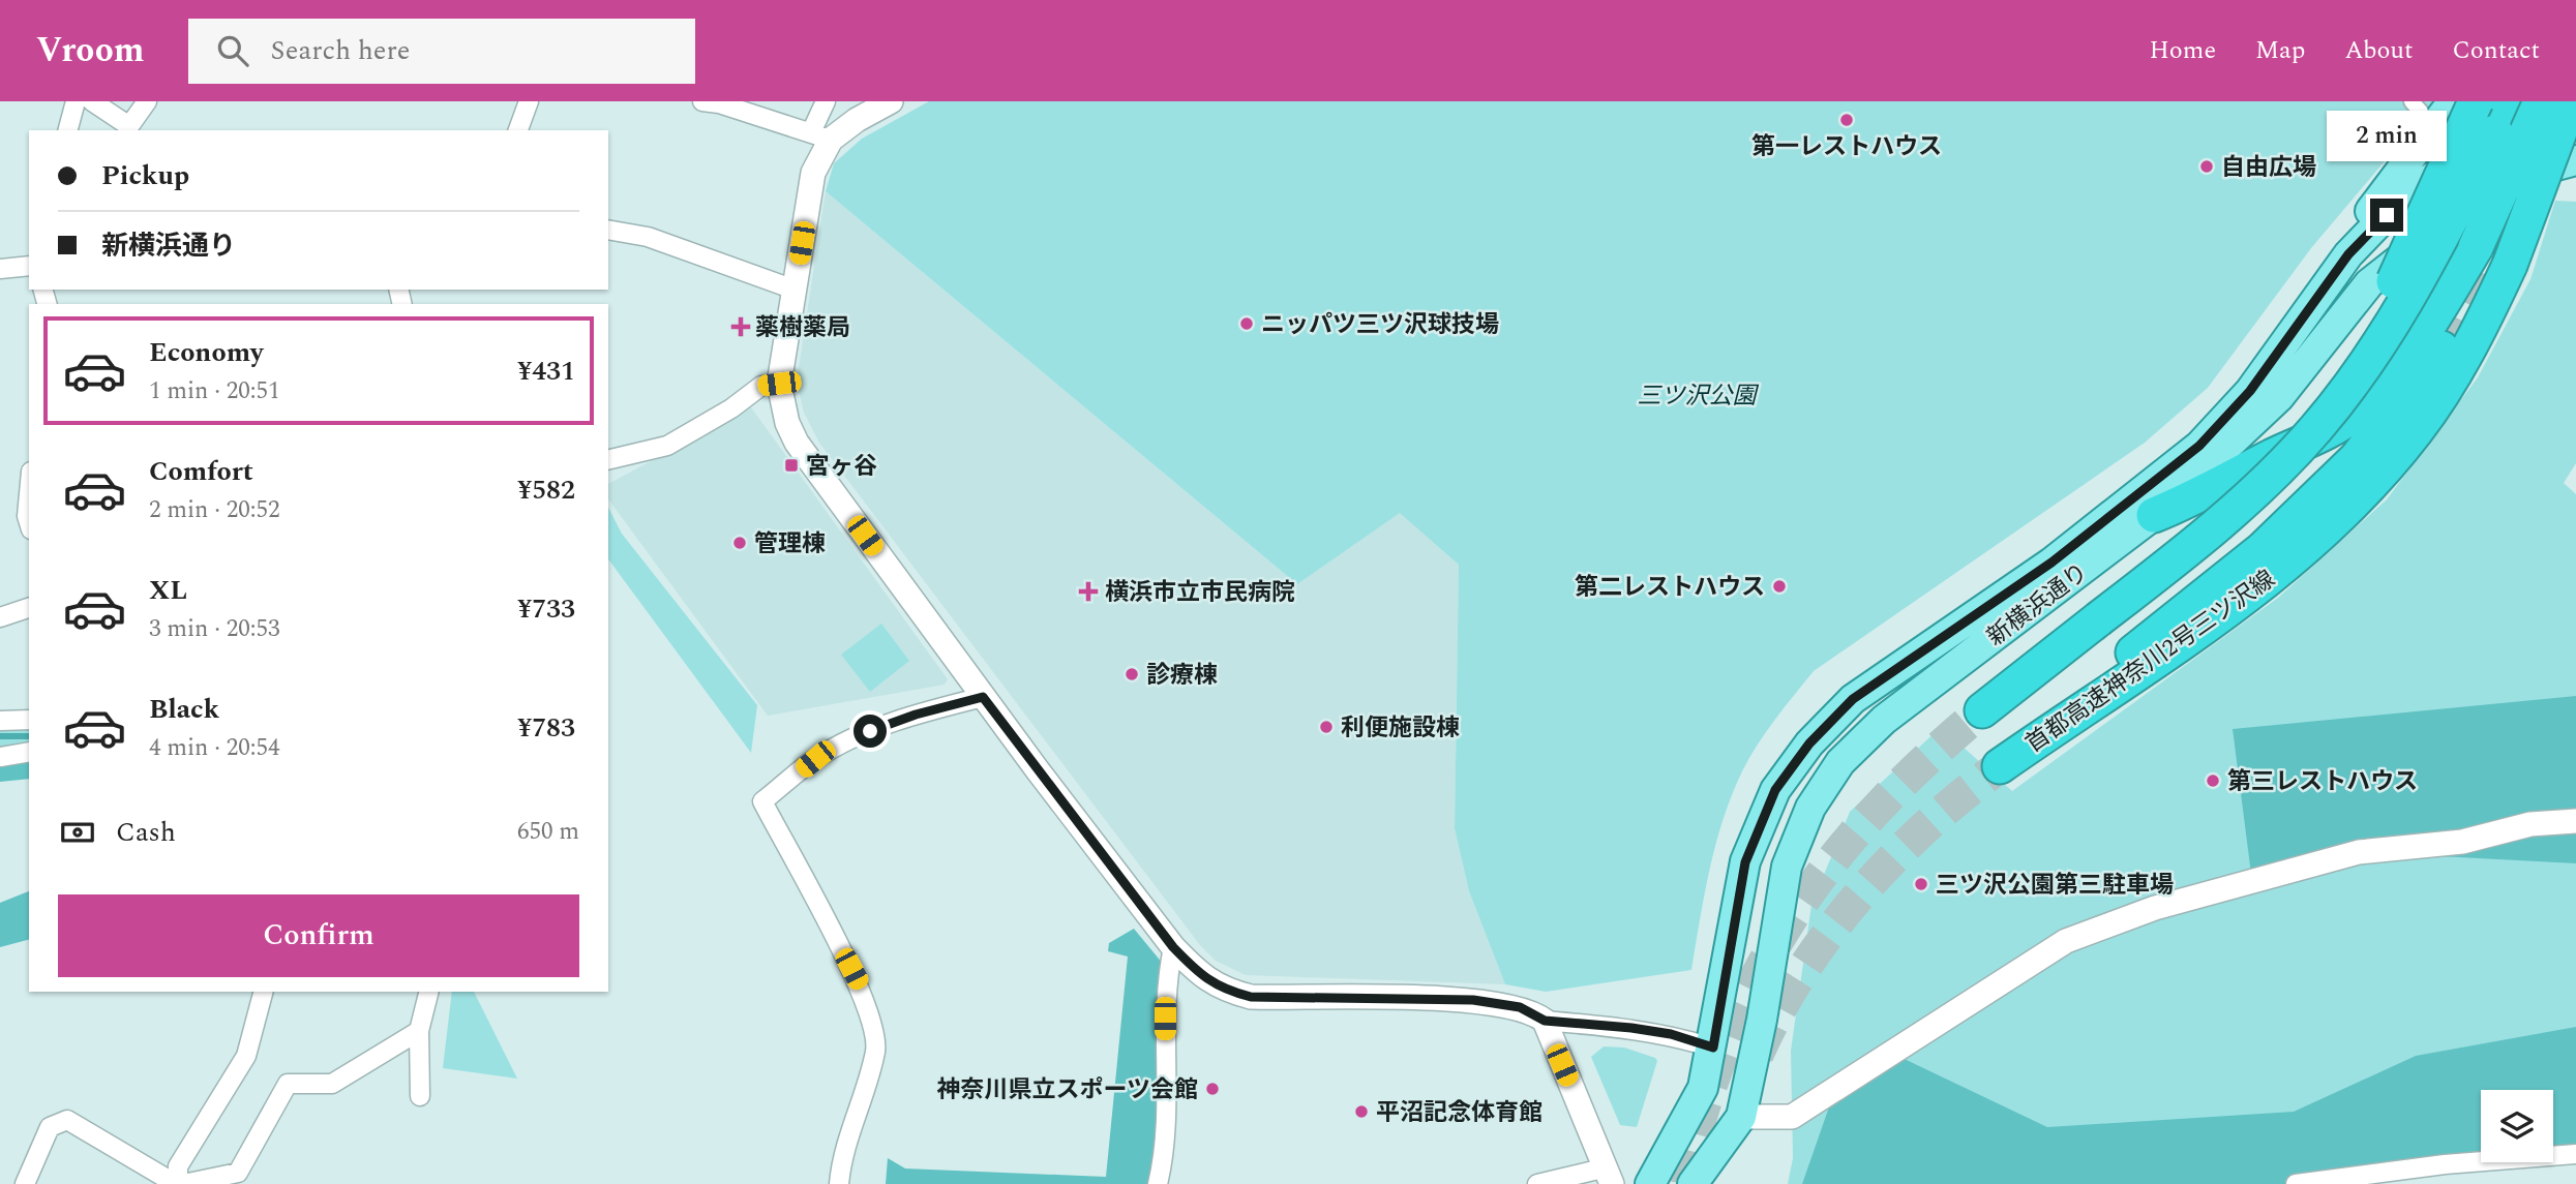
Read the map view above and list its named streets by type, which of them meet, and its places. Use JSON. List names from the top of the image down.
{
  "streets": {
    "highway": ["首都高速神奈川2号三ツ沢線"],
    "main road": ["新横浜通り"]
  },
  "crossings": [
    ["新横浜通り", "首都高速神奈川2号三ツ沢線"]
  ],
  "parks": ["三ツ沢公園"],
  "places": {
    "other": [
      "第一レストハウス",
      "自由広場",
      "ニッパツ三ツ沢球技場",
      "管理棟",
      "第二レストハウス",
      "診療棟",
      "利便施設棟",
      "第三レストハウス",
      "三ツ沢公園第三駐車場",
      "神奈川県立スポーツ会館",
      "平沼記念体育館"
    ],
    "health": ["薬樹薬局", "横浜市立市民病院"],
    "transit": ["宮ヶ谷"]
  },
  "page": {
    "header": "Vroom",
    "search": "Search here",
    "nav": [
      "Home",
      "Map",
      "About",
      "Contact"
    ],
    "bubble": "2 min",
    "banner": ["Pickup", "新横浜通り"],
    "list": [
      {
        "name": "Economy",
        "note": "1 min · 20:51",
        "value": "¥431"
      },
      {
        "name": "Comfort",
        "note": "2 min · 20:52",
        "value": "¥582"
      },
      {
        "name": "XL",
        "note": "3 min · 20:53",
        "value": "¥733"
      },
      {
        "name": "Black",
        "note": "4 min · 20:54",
        "value": "¥783"
      }
    ],
    "pay": ["Cash", "650 m"],
    "buttons": "Confirm"
  }
}
